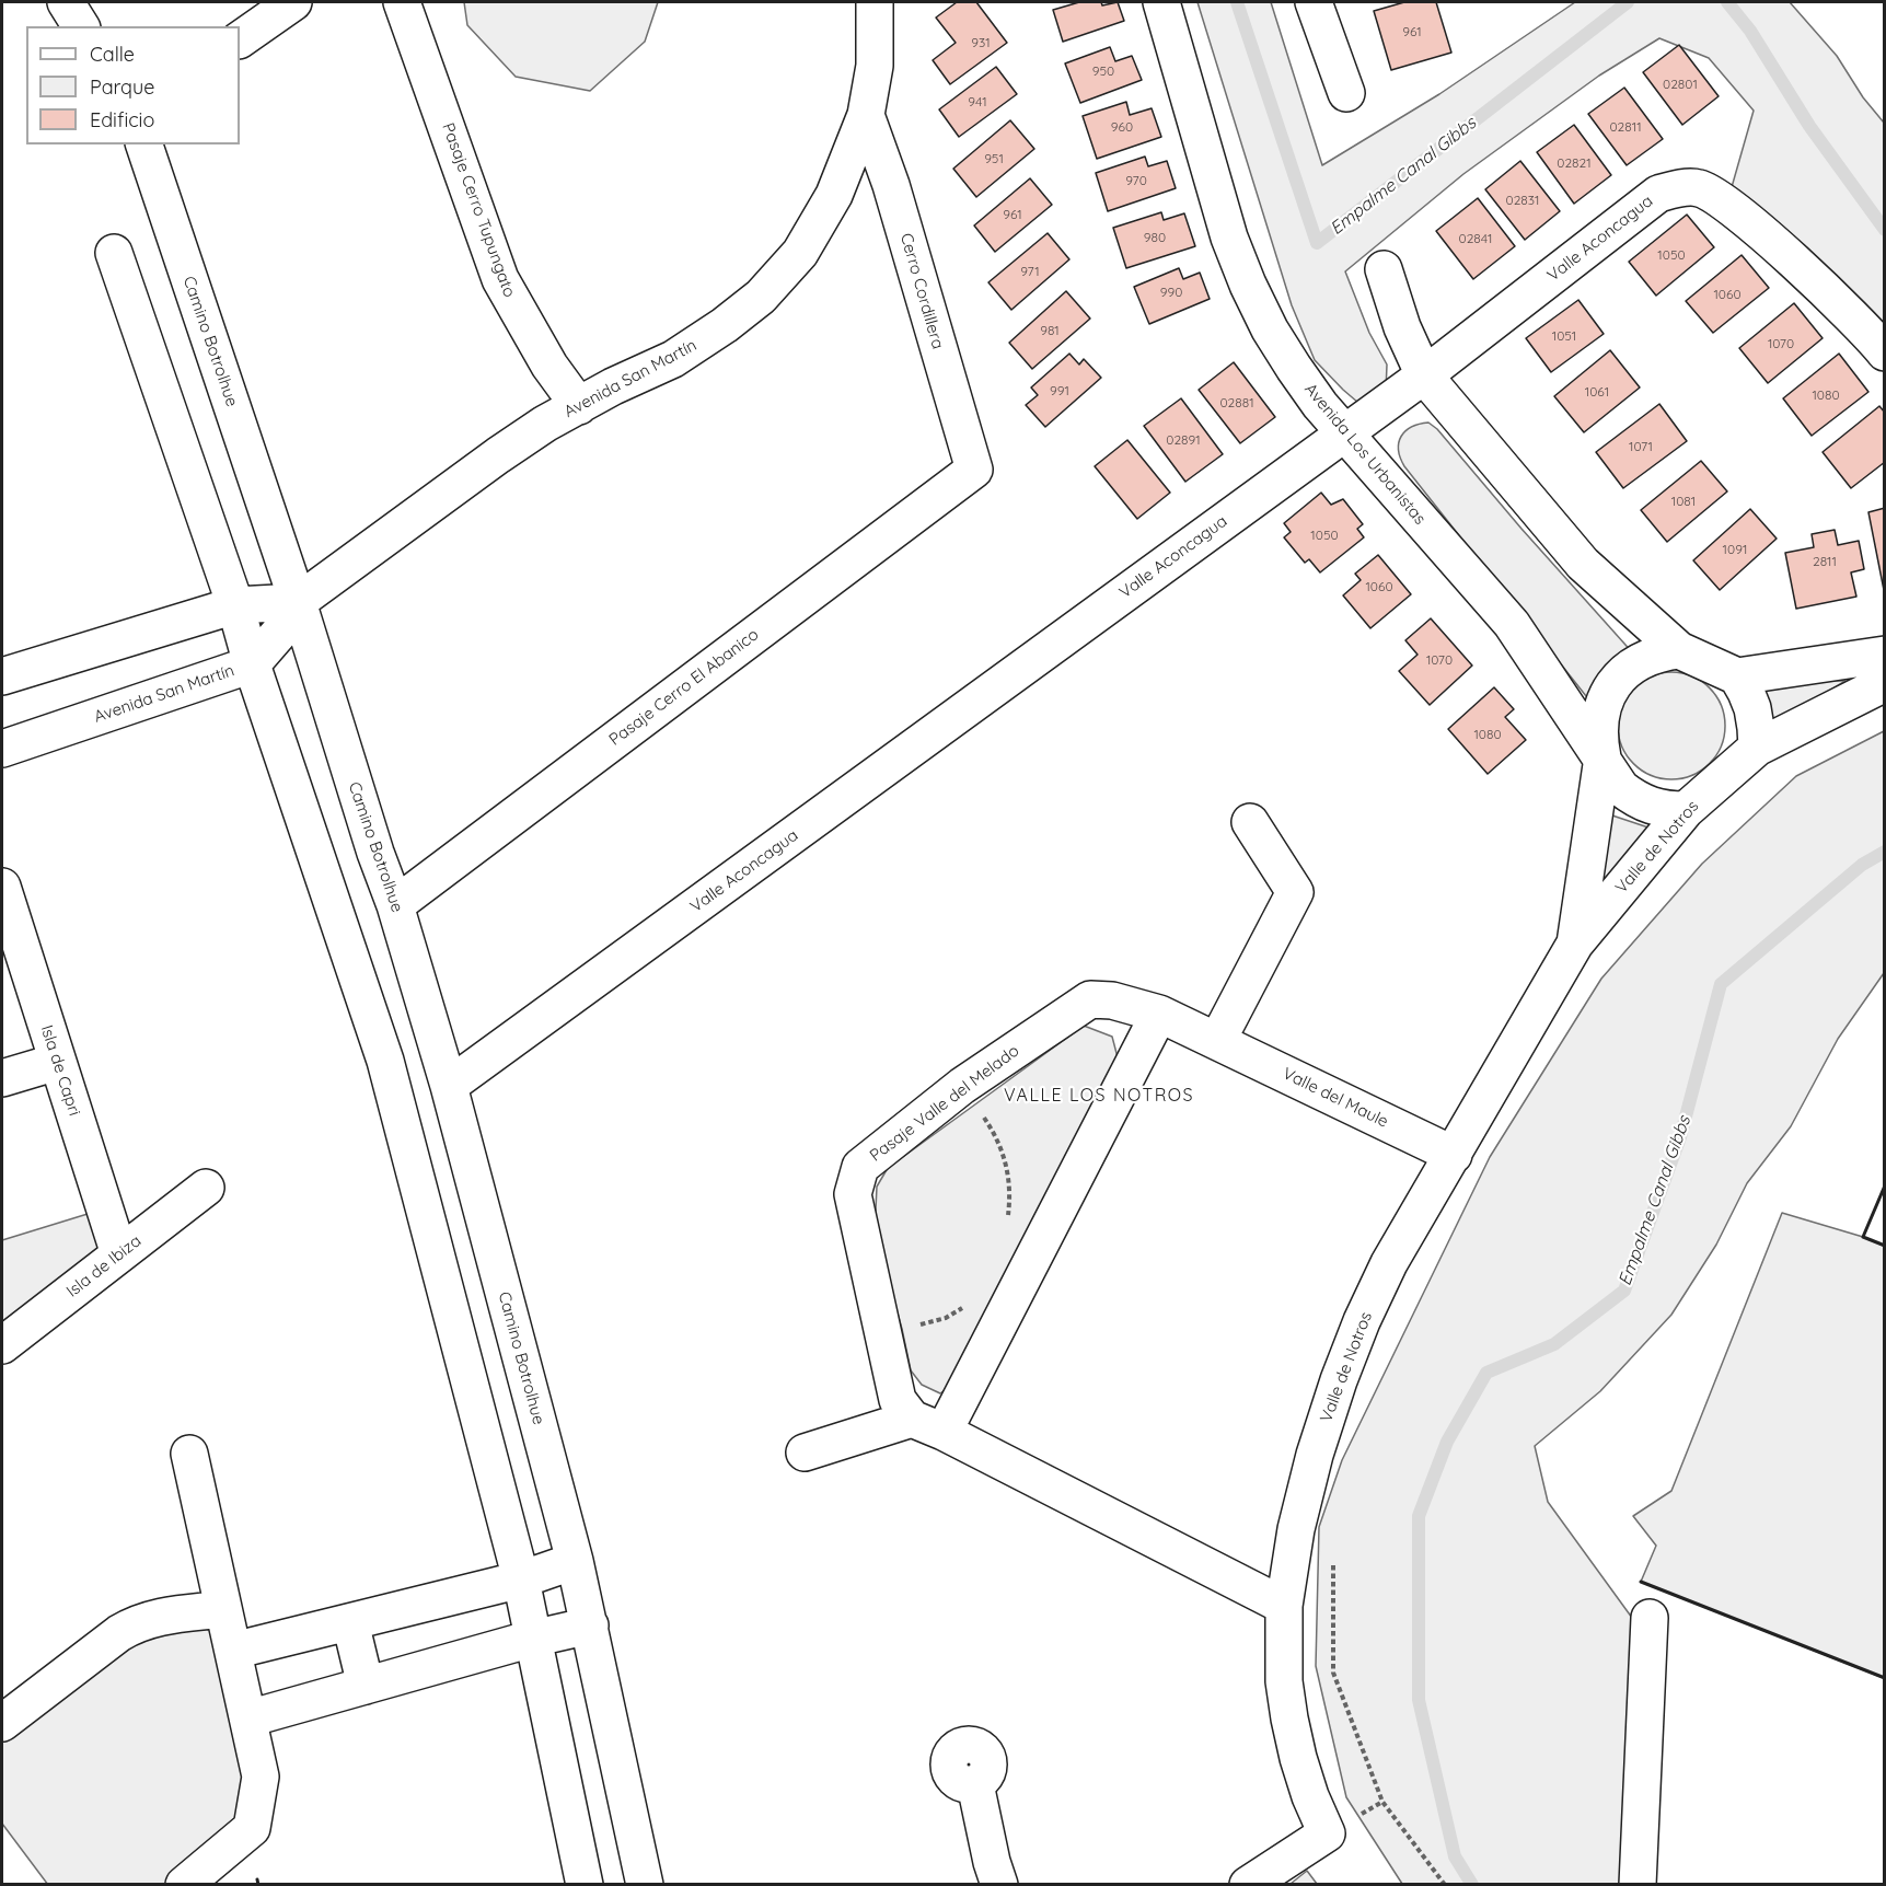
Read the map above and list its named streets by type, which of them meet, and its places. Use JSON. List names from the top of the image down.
{
  "streets": {
    "street": [
      "Pasaje Cerro Tupungato",
      "Valle Aconcagua",
      "Cerro Cordillera",
      "Camino Botrolhue",
      "Avenida San Martín",
      "Avenida Los Urbanistas",
      "Pasaje Cerro El Abanico",
      "Valle de Notros",
      "Isla de Capri",
      "Valle del Maule",
      "Pasaje Valle del Melado",
      "Isla de Ibiza"
    ]
  },
  "crossings": [
    ["Pasaje Cerro Tupungato", "Avenida San Martín"],
    ["Valle Aconcagua", "Camino Botrolhue"],
    ["Valle Aconcagua", "Avenida Los Urbanistas"],
    ["Cerro Cordillera", "Avenida San Martín"],
    ["Cerro Cordillera", "Pasaje Cerro El Abanico"],
    ["Camino Botrolhue", "Avenida San Martín"],
    ["Camino Botrolhue", "Pasaje Cerro El Abanico"],
    ["Avenida Los Urbanistas", "Valle de Notros"],
    ["Valle de Notros", "Valle del Maule"],
    ["Isla de Capri", "Isla de Ibiza"],
    ["Valle del Maule", "Pasaje Valle del Melado"]
  ],
  "districts": ["VALLE LOS NOTROS"],
  "water": ["Empalme Canal Gibbs"],
  "house_numbers": [
    "961",
    "931",
    "950",
    "02801",
    "941",
    "960",
    "02811",
    "951",
    "02821",
    "970",
    "02831",
    "961",
    "980",
    "02841",
    "1050",
    "971",
    "990",
    "1060",
    "981",
    "1051",
    "1070",
    "991",
    "1061",
    "1080",
    "02881",
    "02891",
    "1071",
    "1081",
    "1050",
    "1091",
    "2811",
    "1060",
    "1070",
    "1080"
  ],
  "legend": ["Calle", "Parque", "Edificio"]
}
